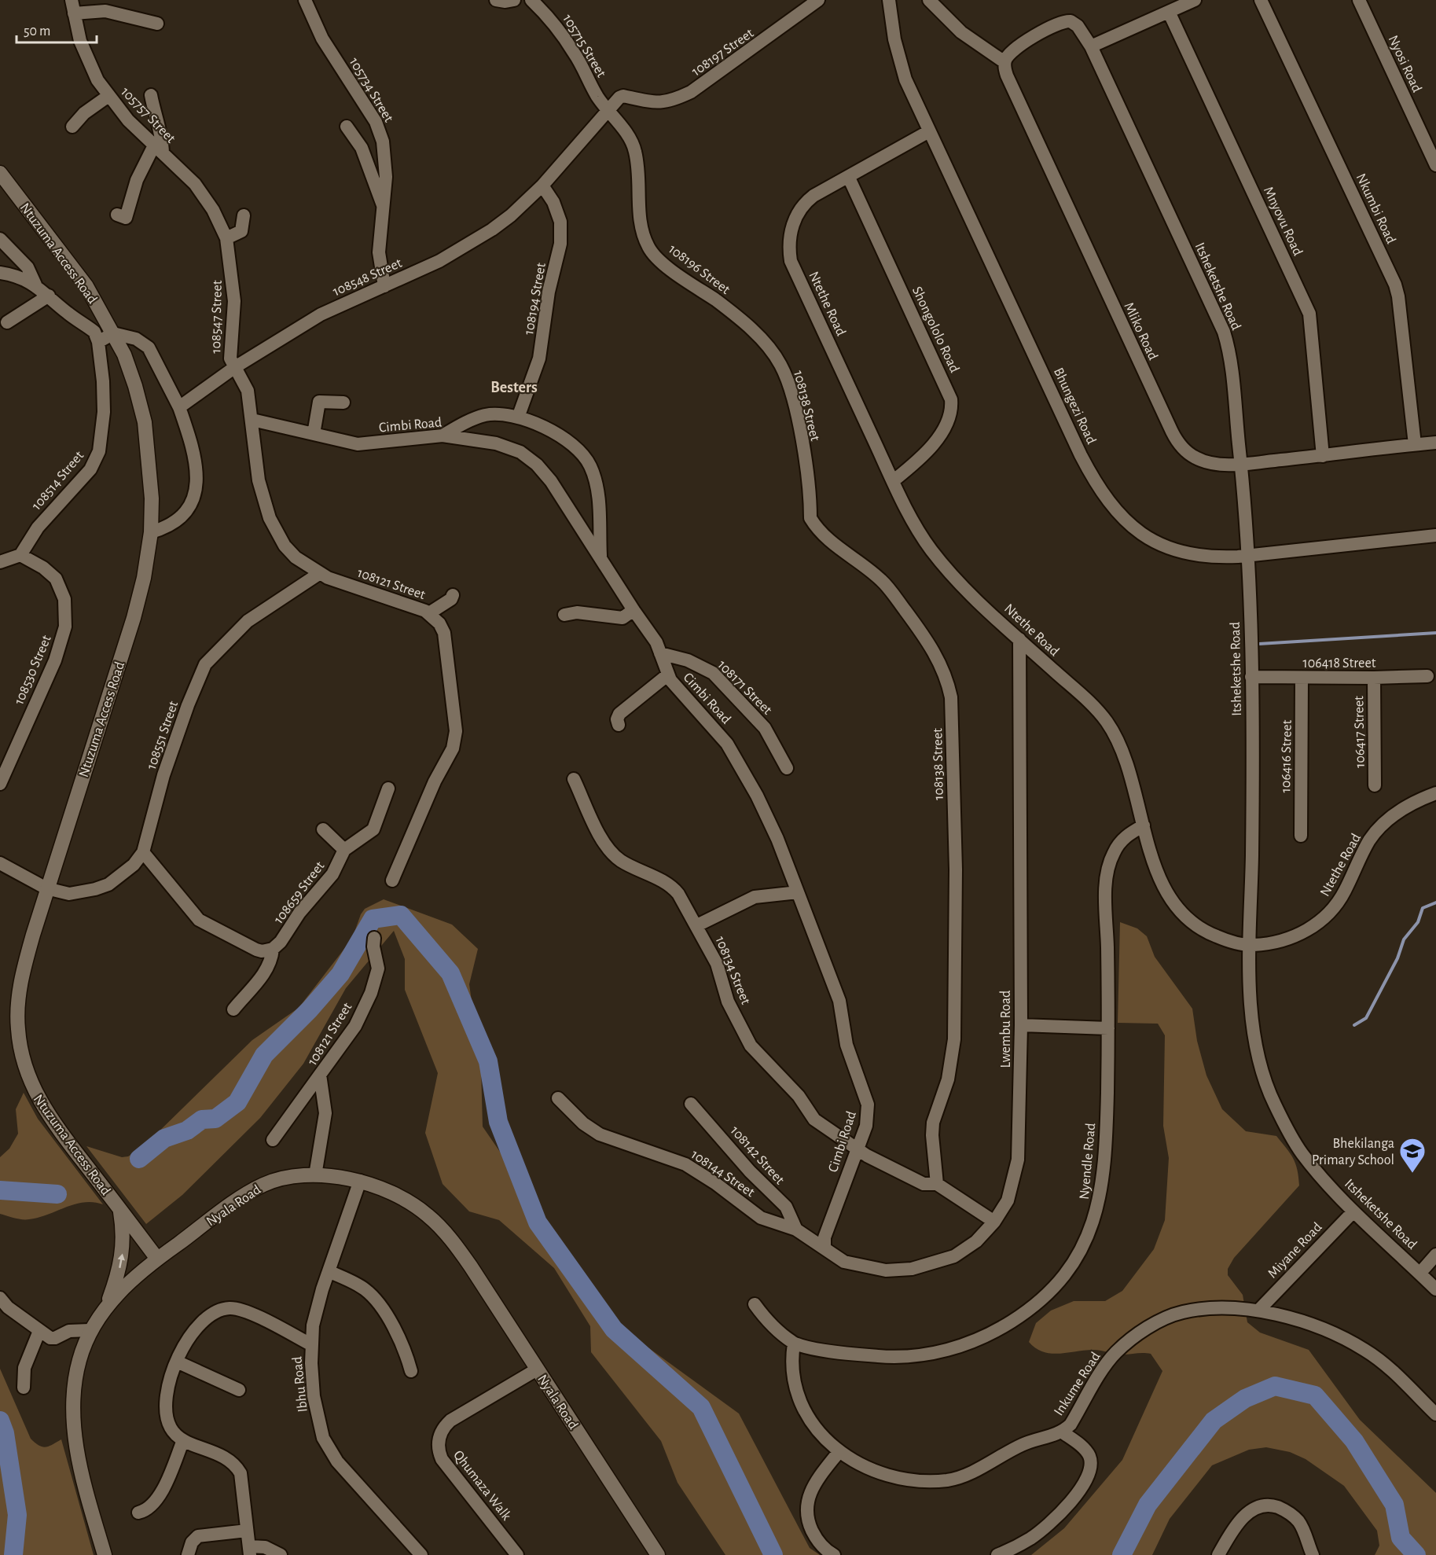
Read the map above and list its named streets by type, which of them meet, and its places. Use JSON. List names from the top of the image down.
{
  "streets": {
    "street": [
      "105715 Street",
      "108197 Street",
      "Nyosi Road",
      "105734 Street",
      "105757 Street",
      "Nkumbi Road",
      "Mnyovu Road",
      "Ntuzuma Access Road",
      "108196 Street",
      "108548 Street",
      "Itsheketshe Road",
      "108194 Street",
      "Ntethe Road",
      "108547 Street",
      "Shongololo Road",
      "Mliko Road",
      "108138 Street",
      "Bhungezi Road",
      "Cimbi Road",
      "108514 Street",
      "108121 Street",
      "106418 Street",
      "108530 Street",
      "108171 Street",
      "106417 Street",
      "108551 Street",
      "106416 Street",
      "108659 Street",
      "108134 Street",
      "Lwembu Road",
      "108142 Street",
      "Nyendle Road",
      "108144 Street",
      "Nyala Road",
      "Miyane Road",
      "Inkume Road",
      "Ibhu Road",
      "Qhumaza Walk"
    ]
  },
  "crossings": [
    ["105715 Street", "108196 Street"],
    ["105715 Street", "108548 Street"],
    ["108197 Street", "108548 Street"],
    ["105734 Street", "108548 Street"],
    ["105757 Street", "108547 Street"],
    ["Nkumbi Road", "Mliko Road"],
    ["Mnyovu Road", "Mliko Road"],
    ["Ntuzuma Access Road", "108551 Street"],
    ["Ntuzuma Access Road", "Nyala Road"],
    ["108196 Street", "108548 Street"],
    ["108196 Street", "108138 Street"],
    ["108548 Street", "108194 Street"],
    ["108548 Street", "108547 Street"],
    ["108548 Street", "108121 Street"],
    ["Itsheketshe Road", "Ntethe Road"],
    ["Itsheketshe Road", "Mliko Road"],
    ["Itsheketshe Road", "Bhungezi Road"],
    ["Itsheketshe Road", "106418 Street"],
    ["Itsheketshe Road", "Miyane Road"],
    ["Ntethe Road", "Shongololo Road"],
    ["Ntethe Road", "Bhungezi Road"],
    ["Ntethe Road", "Lwembu Road"],
    ["Ntethe Road", "Nyendle Road"],
    ["108547 Street", "108121 Street"],
    ["108138 Street", "108134 Street"],
    ["Cimbi Road", "108121 Street"],
    ["Cimbi Road", "108171 Street"],
    ["Cimbi Road", "108134 Street"],
    ["Cimbi Road", "Lwembu Road"],
    ["Cimbi Road", "108144 Street"],
    ["108514 Street", "108530 Street"],
    ["108121 Street", "108551 Street"],
    ["108121 Street", "Nyala Road"],
    ["106418 Street", "106417 Street"],
    ["106418 Street", "106416 Street"],
    ["Lwembu Road", "108144 Street"],
    ["108142 Street", "108144 Street"],
    ["Nyendle Road", "Inkume Road"],
    ["Nyala Road", "Ibhu Road"],
    ["Nyala Road", "Qhumaza Walk"],
    ["Miyane Road", "Inkume Road"]
  ],
  "districts": ["Besters"],
  "places": {
    "school or university": ["Bhekilanga Primary School"]
  },
  "scale_bar": "50 m"
}
